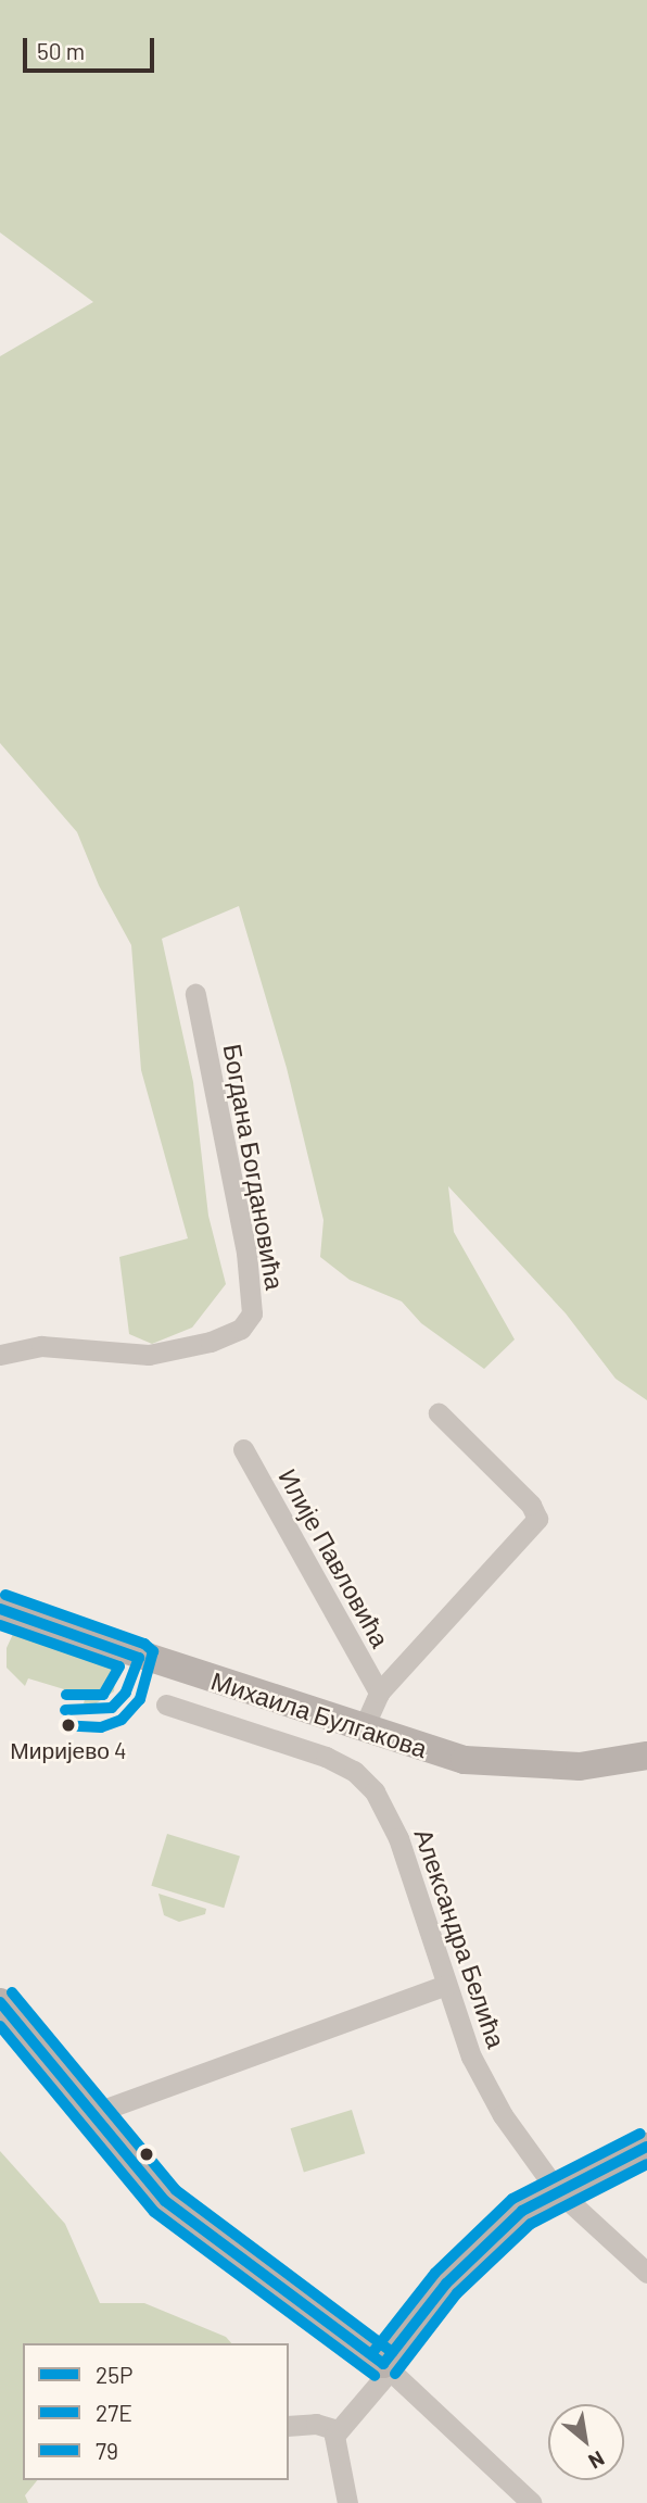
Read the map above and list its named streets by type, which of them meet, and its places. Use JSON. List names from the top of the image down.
{
  "streets": {
    "street": [
      "Богдана Богдановића",
      "Илије Павловића",
      "Михаила Булгакова",
      "Александра Белића"
    ]
  },
  "places": ["Миријево 4"],
  "lines": ["transit line 79", "transit line 25P", "transit line 27E"],
  "legend": ["25P", "27E", "79"],
  "scale_bar": "50 m",
  "north": "bottom right"
}
